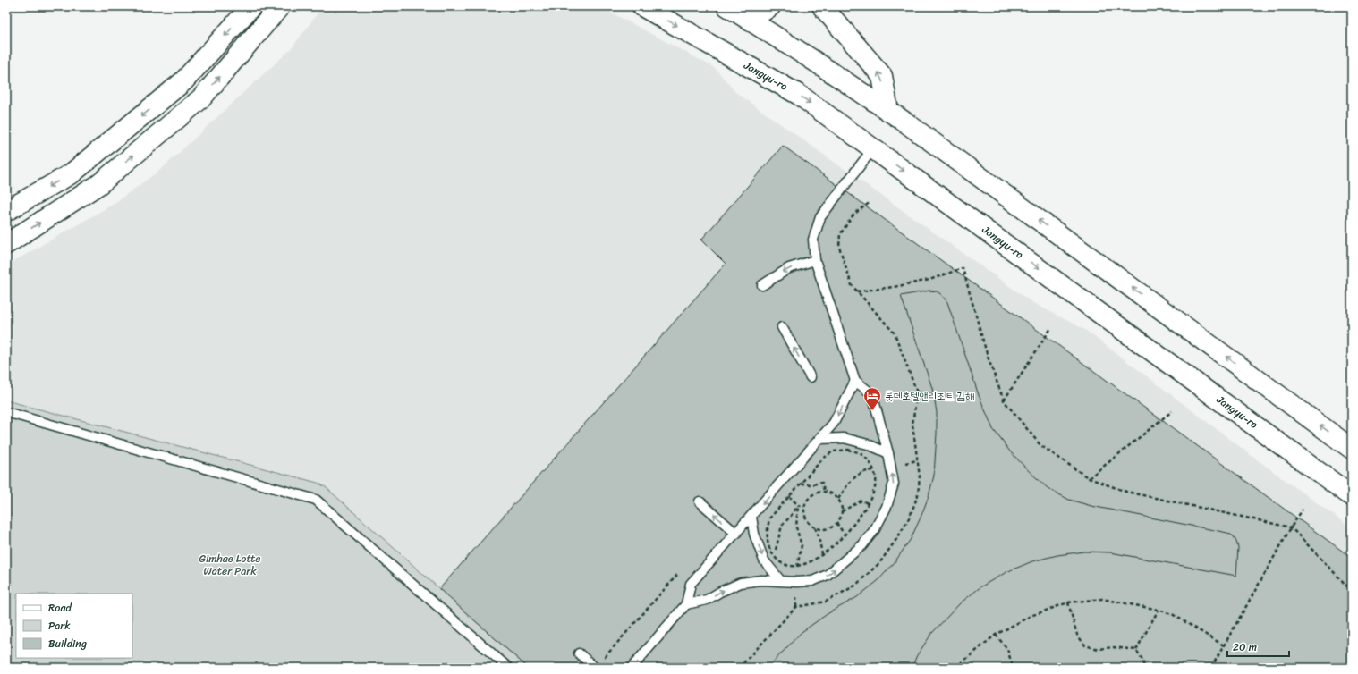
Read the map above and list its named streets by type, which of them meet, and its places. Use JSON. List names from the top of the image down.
{
  "streets": {
    "main road": ["Jangyu-ro"]
  },
  "parks": ["Gimhae Lotte Water Park"],
  "places": {
    "hotel": ["롯데호텔앤리조트 김해"]
  },
  "legend": ["Road", "Park", "Building"],
  "scale_bar": "20 m"
}
